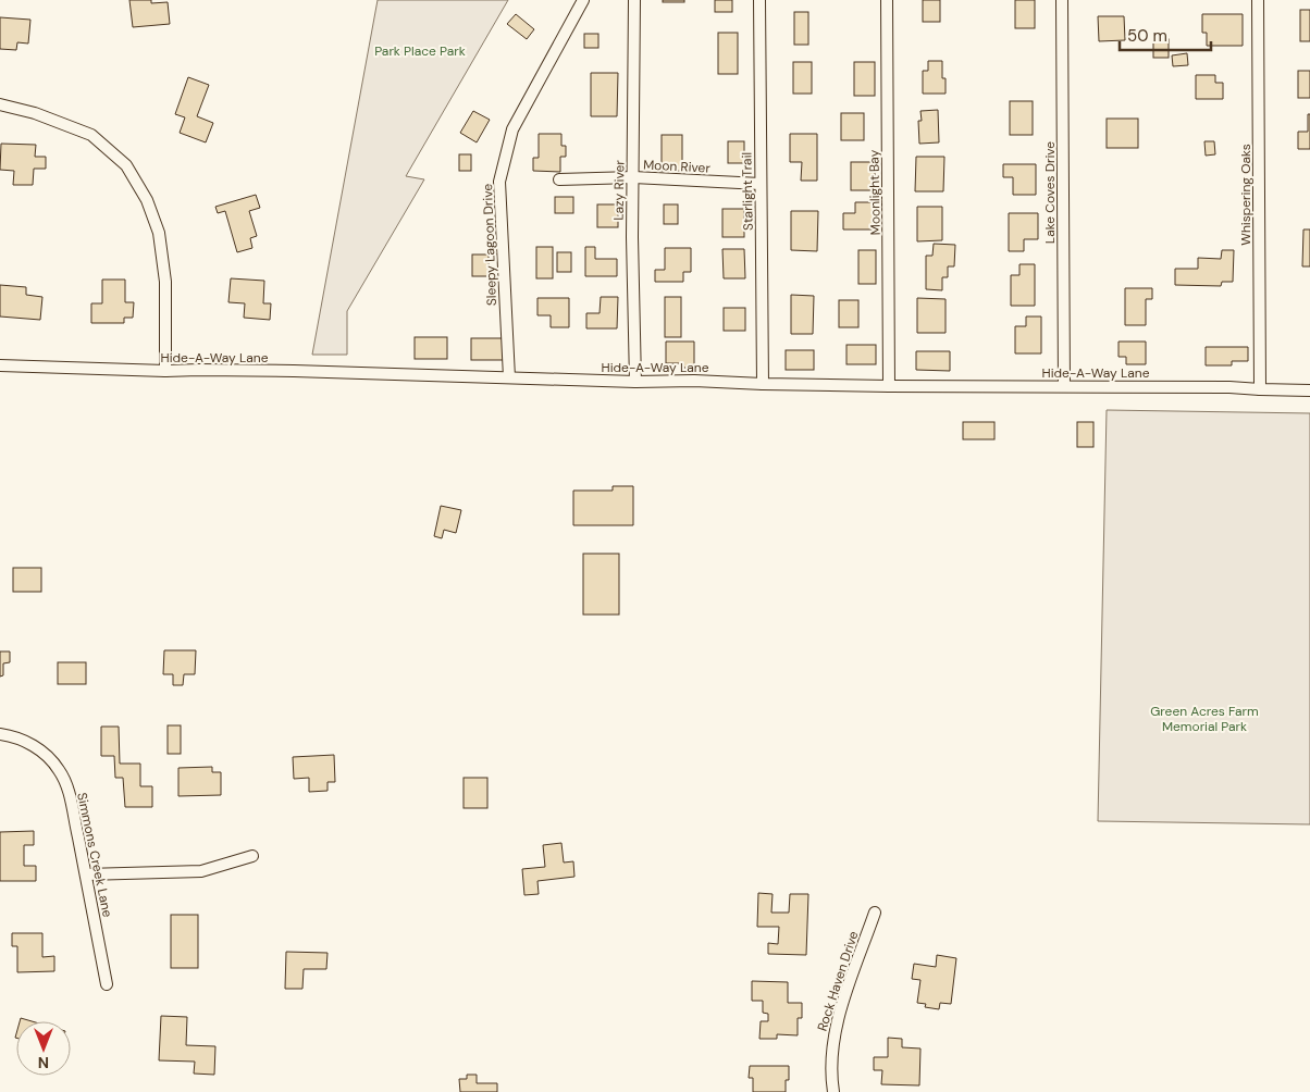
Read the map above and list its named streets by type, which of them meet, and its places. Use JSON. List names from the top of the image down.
{
  "streets": {
    "street": [
      "Moon River",
      "Lazy River",
      "Starlight Trail",
      "Moonlight Bay",
      "Lake Coves Drive",
      "Whispering Oaks",
      "Sleepy Lagoon Drive",
      "Hide-A-Way Lane",
      "Simmons Creek Lane",
      "Rock Haven Drive"
    ]
  },
  "crossings": [
    ["Moon River", "Lazy River"],
    ["Moon River", "Starlight Trail"],
    ["Lazy River", "Hide-A-Way Lane"],
    ["Starlight Trail", "Hide-A-Way Lane"],
    ["Moonlight Bay", "Hide-A-Way Lane"],
    ["Lake Coves Drive", "Hide-A-Way Lane"],
    ["Whispering Oaks", "Hide-A-Way Lane"],
    ["Sleepy Lagoon Drive", "Hide-A-Way Lane"]
  ],
  "parks": ["Park Place Park", "Green Acres Farm Memorial Park"],
  "scale_bar": "50 m",
  "north": "bottom"
}
